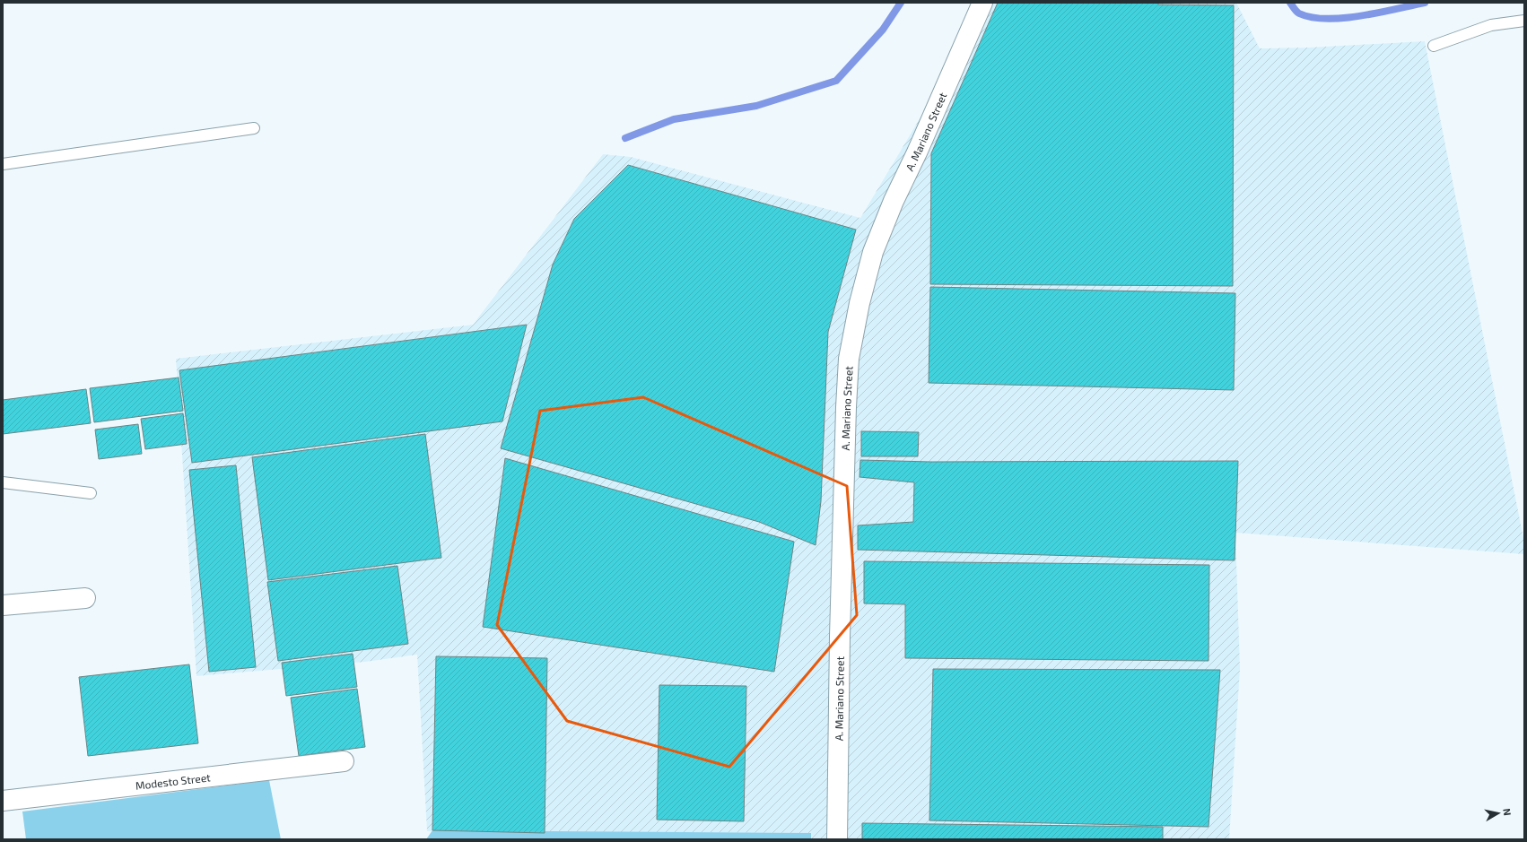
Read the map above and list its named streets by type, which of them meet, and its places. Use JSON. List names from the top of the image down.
{
  "streets": {
    "street": ["A. Mariano Street", "Modesto Street"]
  },
  "north": "right"
}
